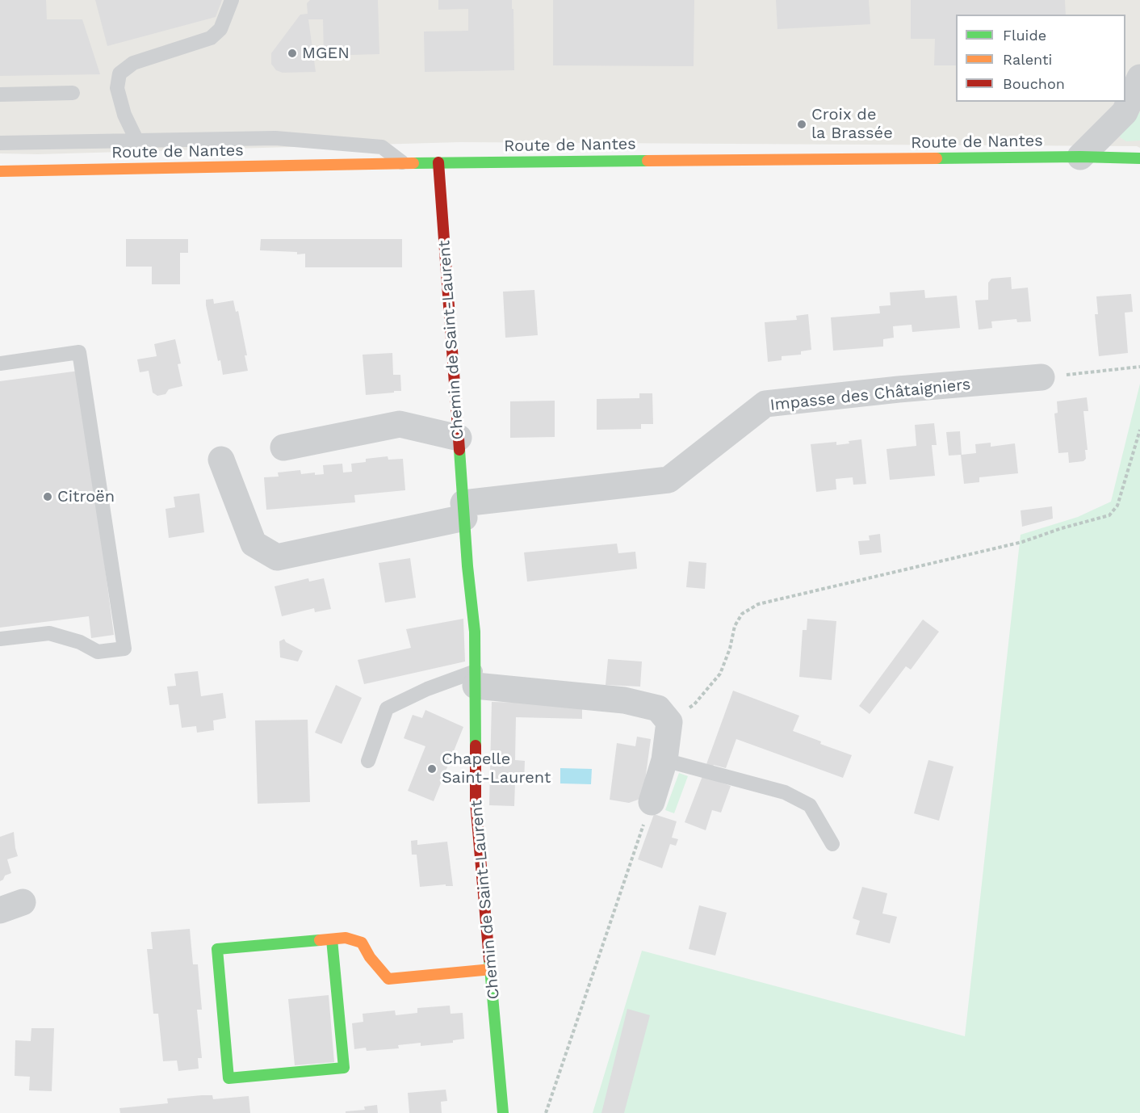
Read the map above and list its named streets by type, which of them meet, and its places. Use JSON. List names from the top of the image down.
{
  "streets": {
    "street": ["Route de Nantes", "Chemin de Saint-Laurent", "Impasse des Châtaigniers"]
  },
  "crossings": [
    ["Route de Nantes", "Chemin de Saint-Laurent"],
    ["Chemin de Saint-Laurent", "Impasse des Châtaigniers"]
  ],
  "places": [
    "MGEN",
    "Croix de la Brassée",
    "Citroën",
    "Chapelle Saint-Laurent"
  ],
  "legend": ["Fluide", "Ralenti", "Bouchon"]
}
